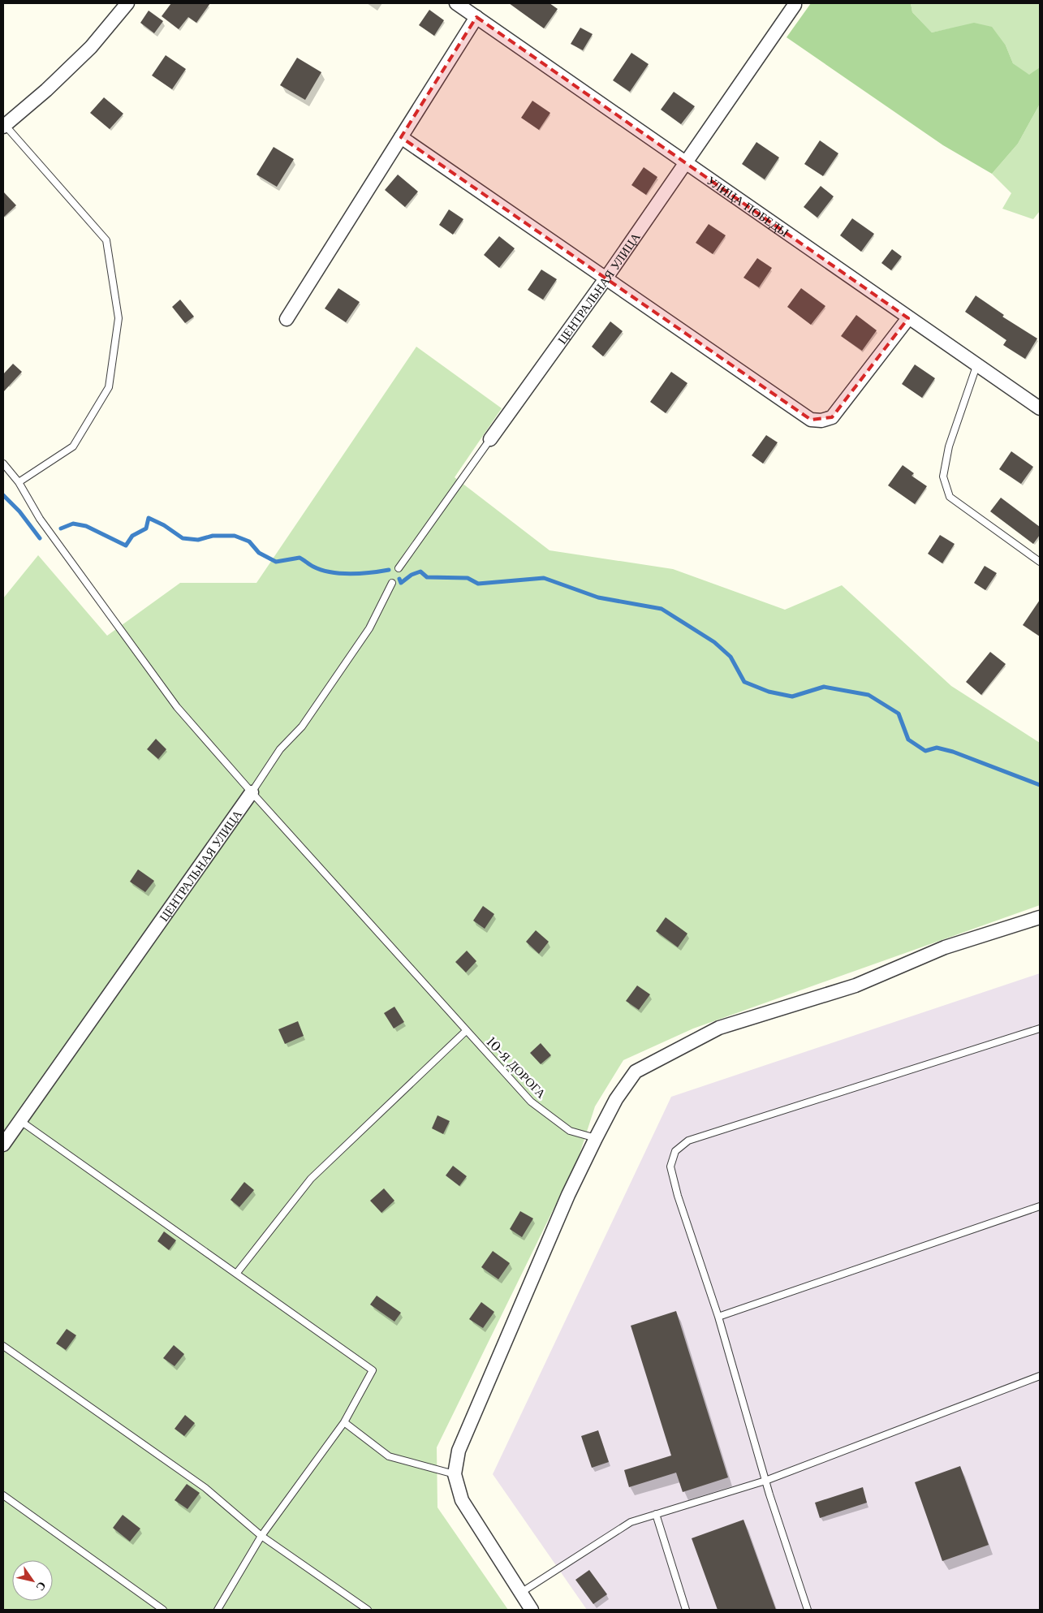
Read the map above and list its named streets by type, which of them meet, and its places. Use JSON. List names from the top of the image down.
{
  "streets": {
    "street": ["УЛИЦА ПОБЕДЫ", "ЦЕНТРАЛЬНАЯ УЛИЦА"],
    "lane": ["10-Я ДОРОГА"]
  },
  "crossings": [
    ["УЛИЦА ПОБЕДЫ", "ЦЕНТРАЛЬНАЯ УЛИЦА"],
    ["ЦЕНТРАЛЬНАЯ УЛИЦА", "10-Я ДОРОГА"]
  ],
  "north": "bottom right"
}
